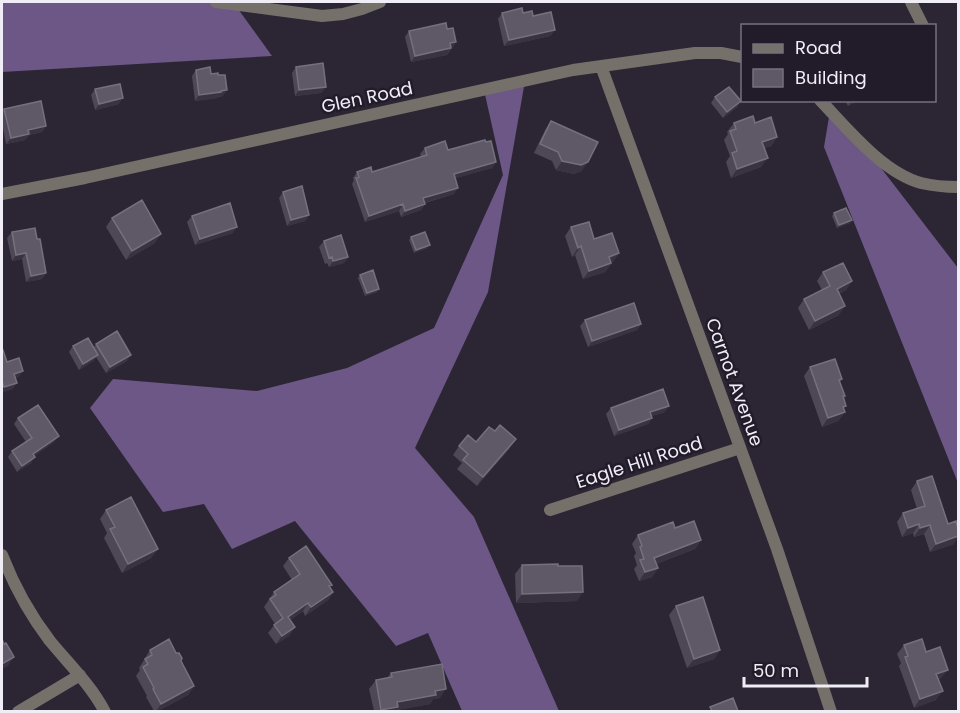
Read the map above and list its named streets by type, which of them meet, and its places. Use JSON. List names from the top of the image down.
{
  "streets": {
    "street": ["Glen Road", "Carnot Avenue", "Eagle Hill Road"]
  },
  "crossings": [
    ["Glen Road", "Carnot Avenue"],
    ["Carnot Avenue", "Eagle Hill Road"]
  ],
  "legend": ["Road", "Building"],
  "scale_bar": "50 m"
}
